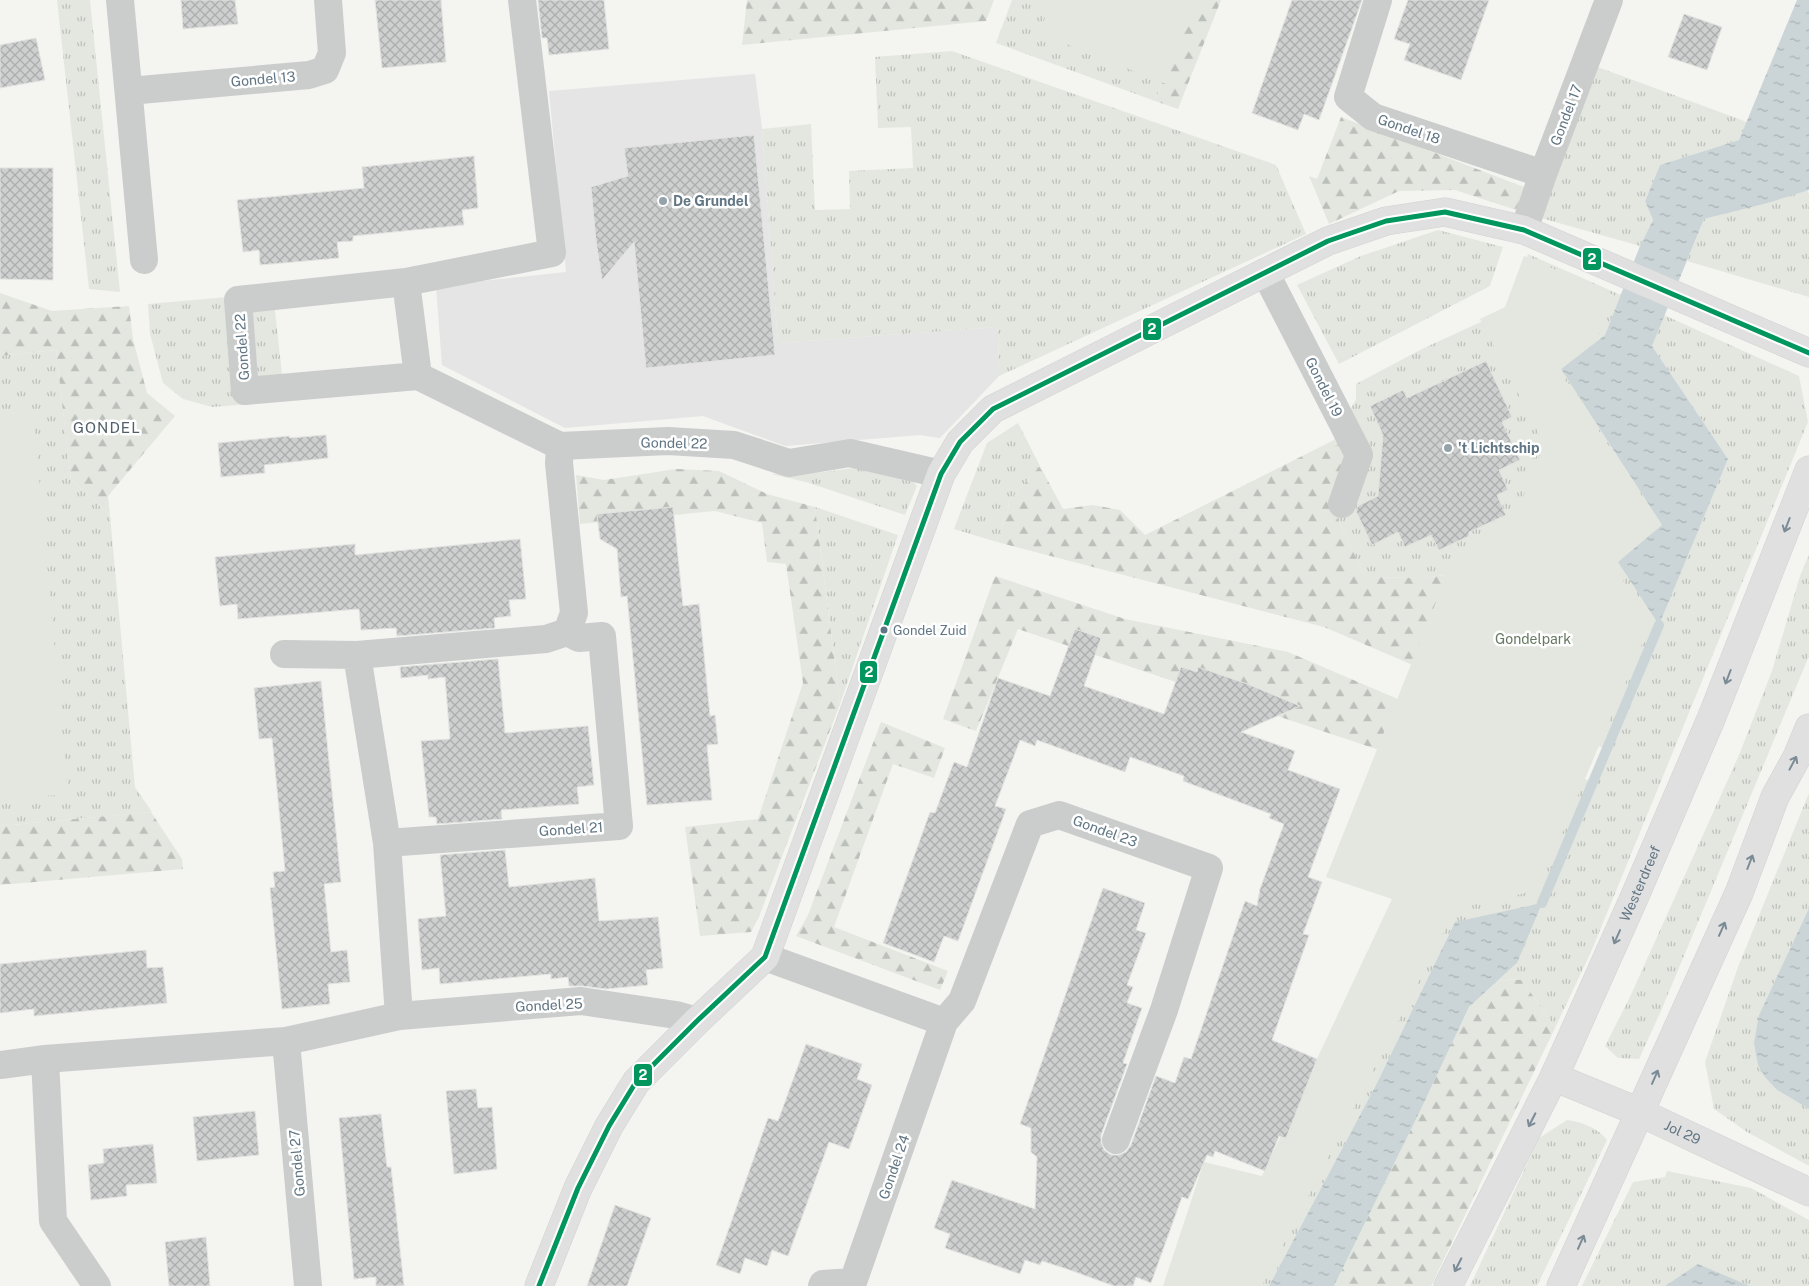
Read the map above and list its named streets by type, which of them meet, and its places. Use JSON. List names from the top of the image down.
{
  "streets": {
    "street": [
      "Gondel 13",
      "Gondel 17",
      "Gondel 18",
      "Gondel 22",
      "Gondel 19",
      "Gondel 21",
      "Gondel 23",
      "Westerdreef",
      "Gondel 25",
      "Jol 29",
      "Gondel 27",
      "Gondel 24"
    ]
  },
  "crossings": [
    ["Gondel 17", "Gondel 18"],
    ["Gondel 23", "Gondel 24"],
    ["Westerdreef", "Jol 29"]
  ],
  "districts": ["GONDEL"],
  "parks": ["Gondelpark"],
  "places": ["De Grundel", "'t Lichtschip", "Gondel Zuid"],
  "lines": ["transit line 2"]
}
